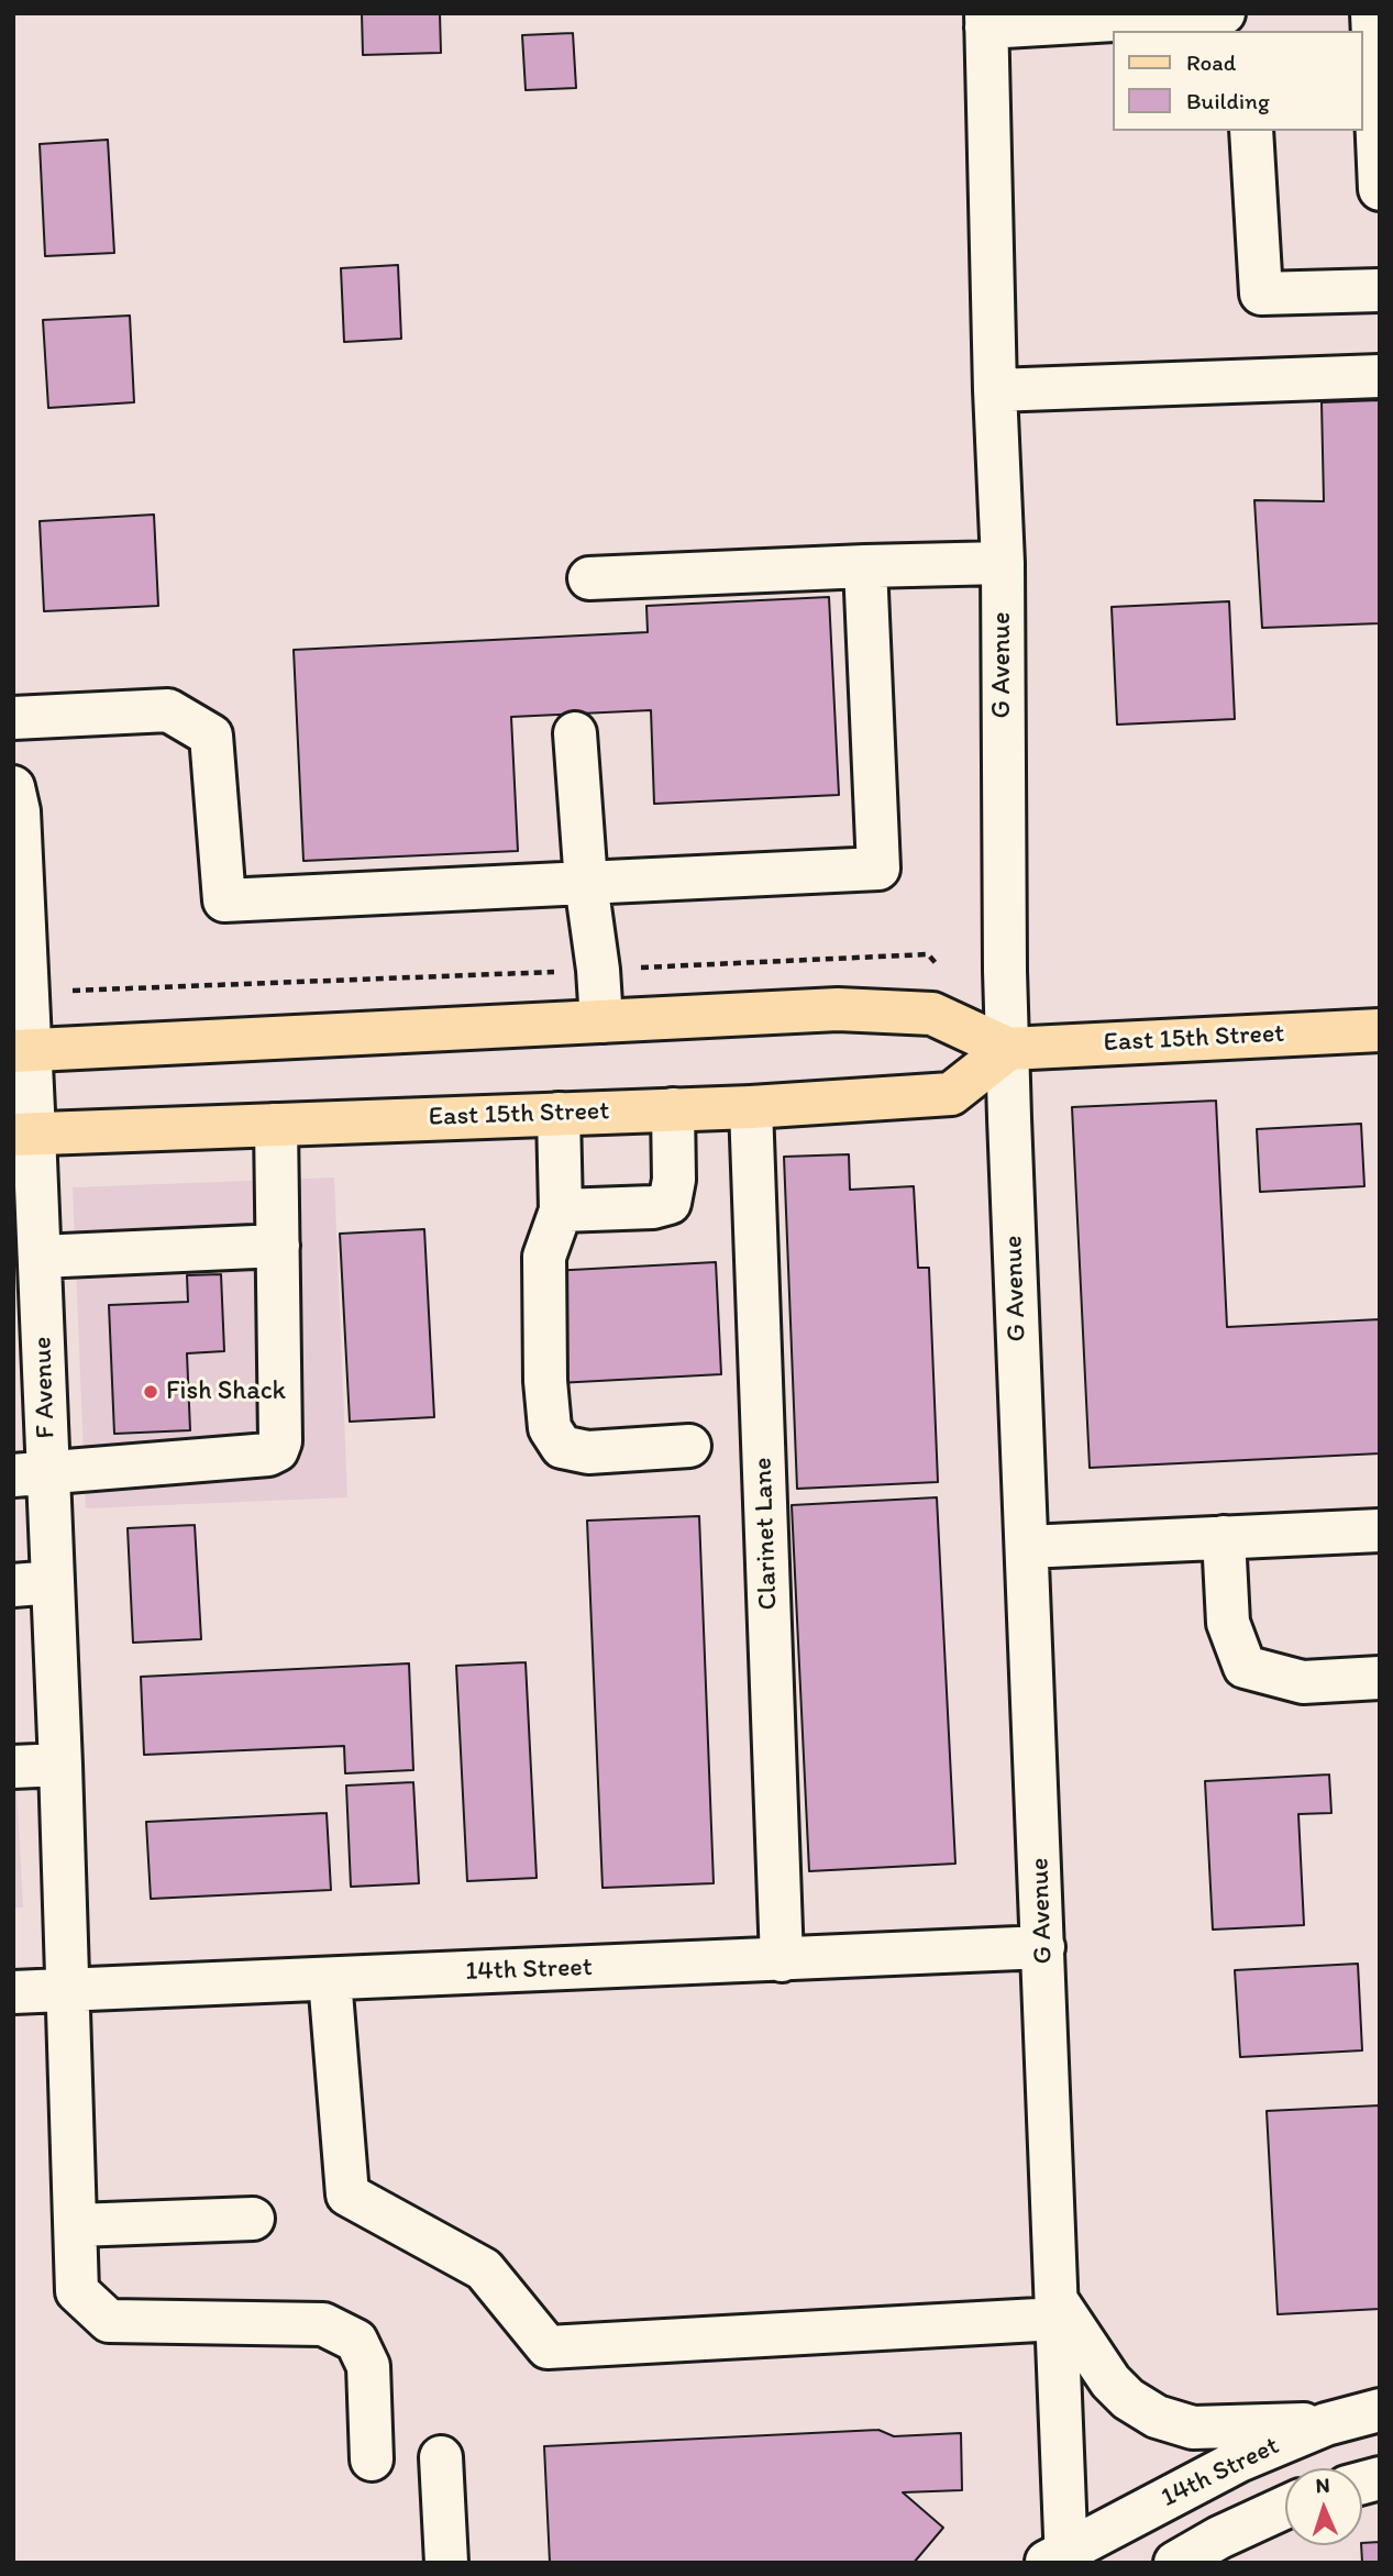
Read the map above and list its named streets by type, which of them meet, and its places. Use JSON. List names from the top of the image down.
{
  "streets": {
    "main road": ["East 15th Street"],
    "street": [
      "G Avenue",
      "F Avenue",
      "Clarinet Lane",
      "14th Street"
    ]
  },
  "crossings": [
    ["G Avenue", "East 15th Street"],
    ["G Avenue", "14th Street"],
    ["East 15th Street", "F Avenue"],
    ["East 15th Street", "Clarinet Lane"],
    ["F Avenue", "14th Street"],
    ["Clarinet Lane", "14th Street"]
  ],
  "places": ["Fish Shack"],
  "legend": ["Road", "Building"],
  "north": "top"
}
